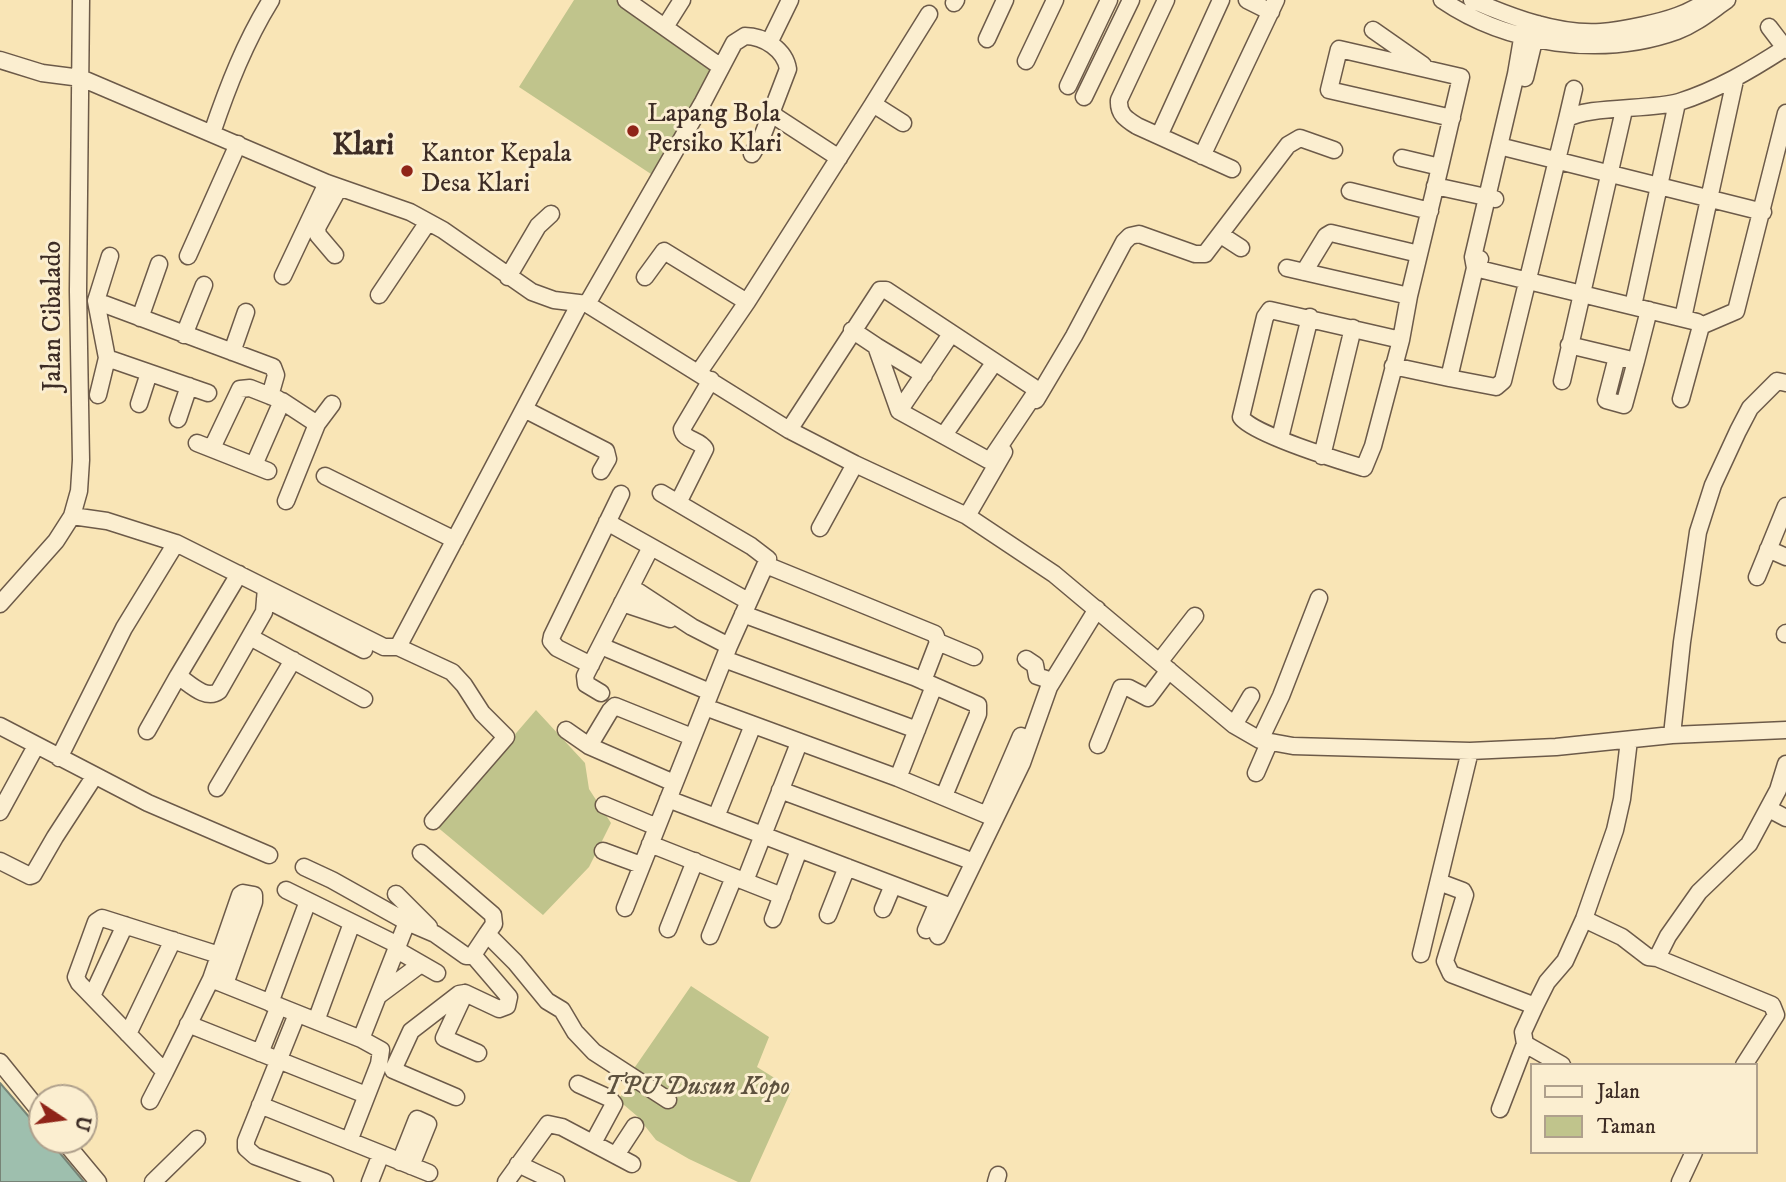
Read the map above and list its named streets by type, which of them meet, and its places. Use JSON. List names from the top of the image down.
{
  "streets": {
    "street": ["Jalan Cibalado"]
  },
  "districts": ["Klari"],
  "parks": ["TPU Dusun Kopo"],
  "places": ["Lapang Bola Persiko Klari", "Kantor Kepala Desa Klari"],
  "legend": ["Jalan", "Taman"],
  "north": "right"
}
